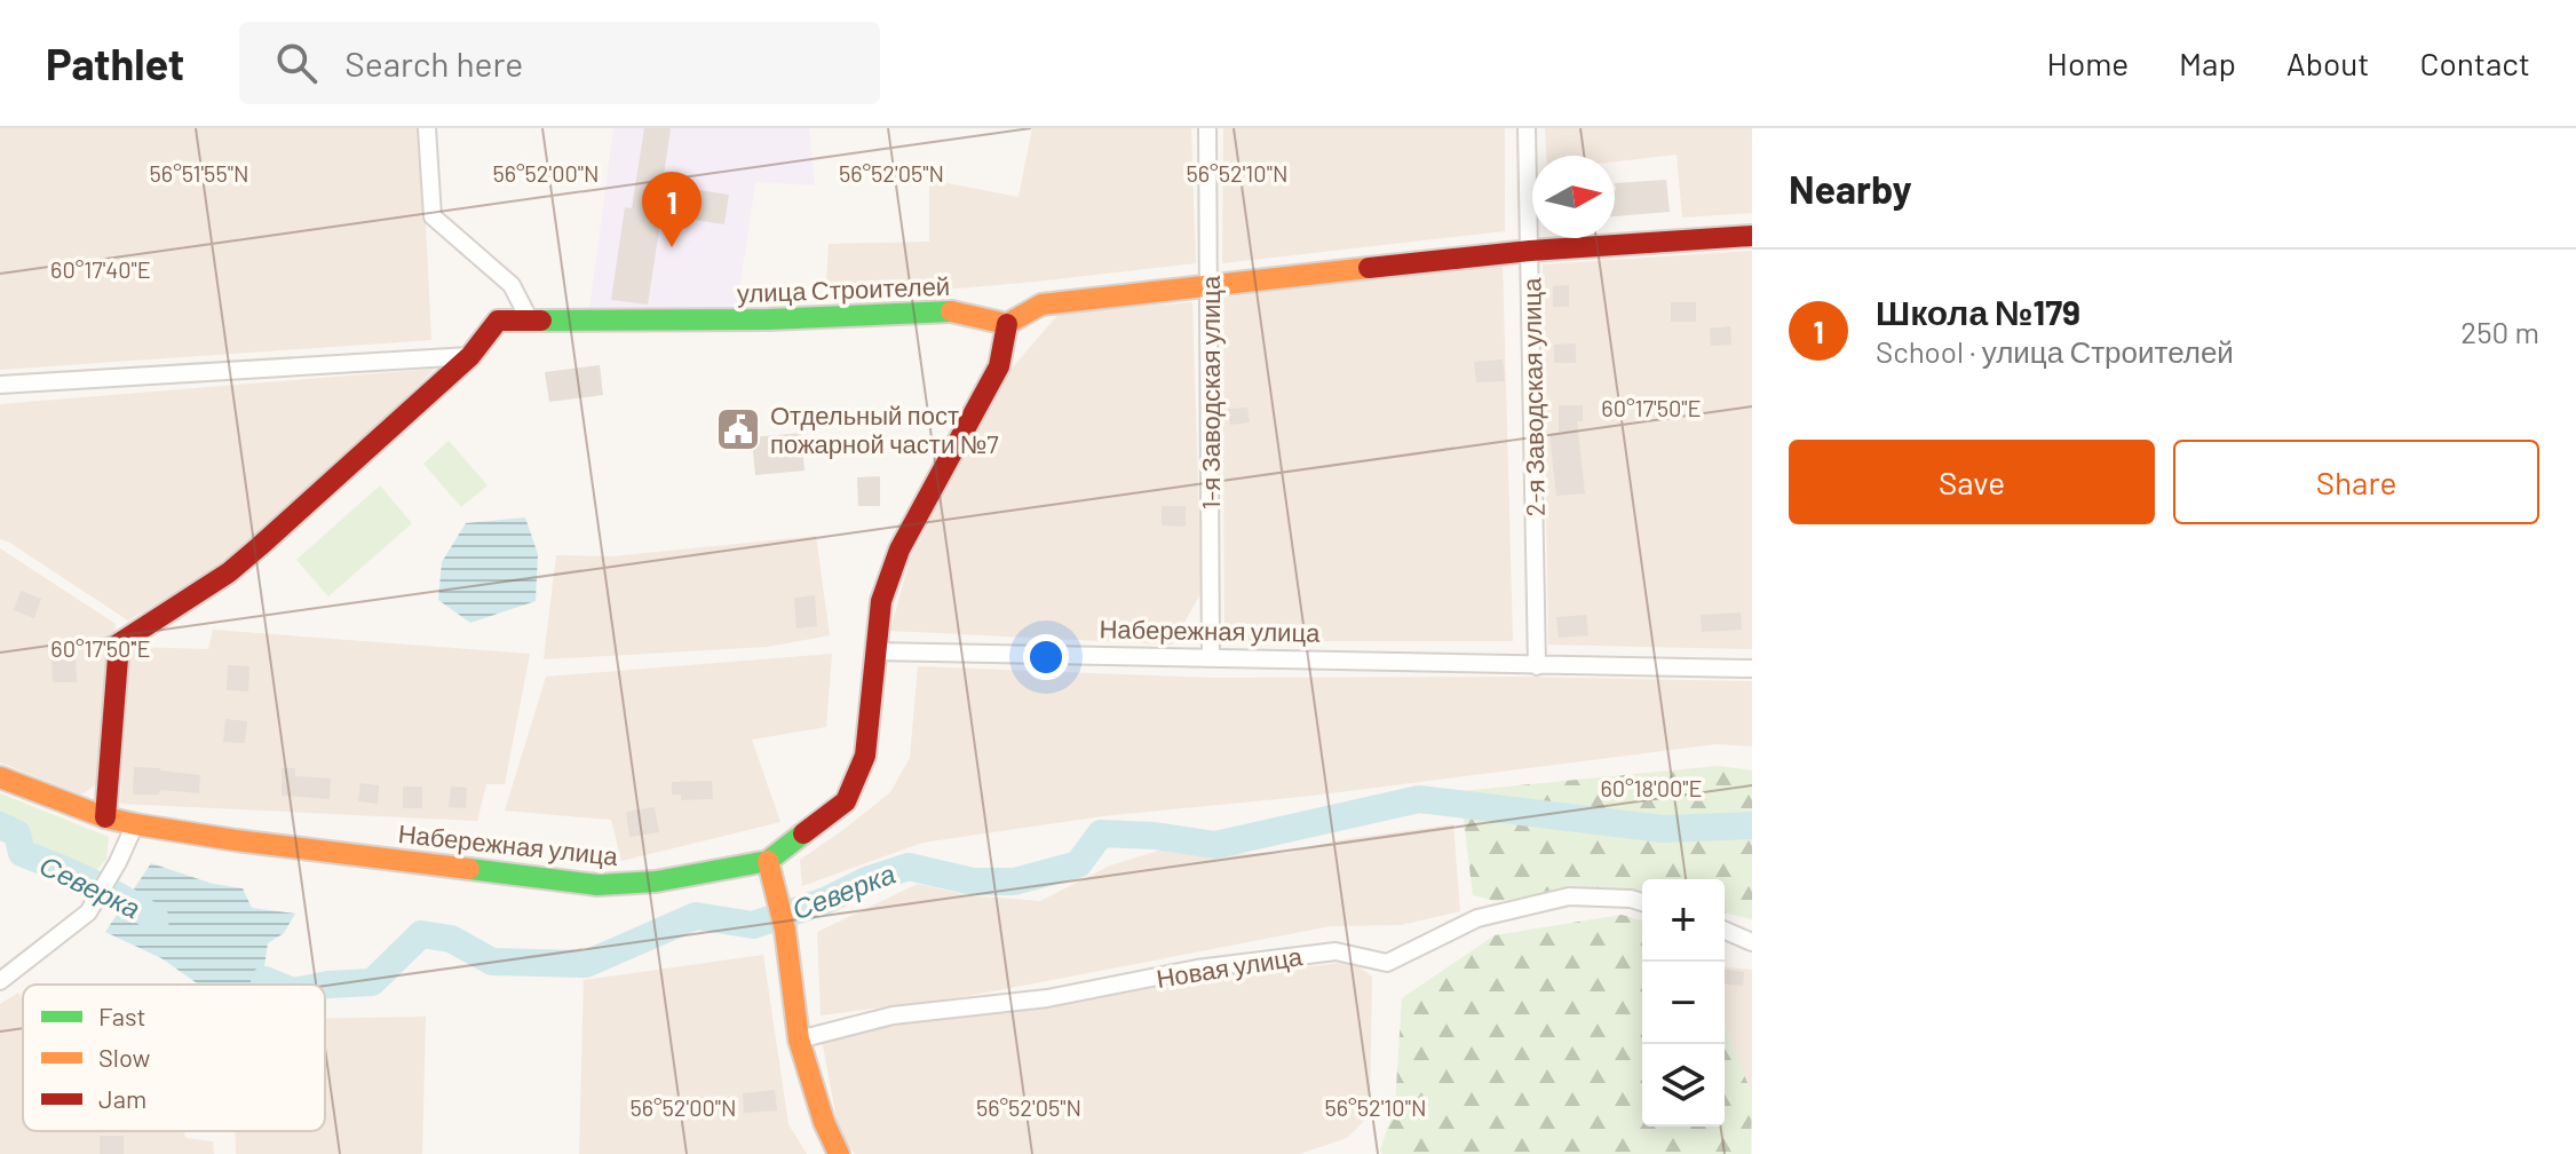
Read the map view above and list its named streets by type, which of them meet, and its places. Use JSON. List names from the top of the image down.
{
  "streets": {
    "street": [
      "улица Строителей",
      "1-я Заводская улица",
      "2-я Заводская улица",
      "Набережная улица",
      "Новая улица"
    ]
  },
  "crossings": [
    ["1-я Заводская улица", "Набережная улица"],
    ["2-я Заводская улица", "Набережная улица"]
  ],
  "water": ["Северка"],
  "places": {
    "public building": ["Отдельный пост пожарной части №7"]
  },
  "legend": ["Fast", "Slow", "Jam"],
  "north": "right",
  "page": {
    "header": "Pathlet",
    "search": "Search here",
    "nav": [
      "Home",
      "Map",
      "About",
      "Contact"
    ],
    "heading": "Nearby",
    "pins": "1",
    "list": [
      {
        "mark": "1",
        "name": "Школа №179",
        "note": "School · улица Строителей",
        "value": "250 m"
      }
    ],
    "buttons": ["Save", "Share"],
    "map_buttons": ["+", "−"]
  },
  "coordinates": [
    "56°51'55\"N",
    "56°52'00\"N",
    "56°52'05\"N",
    "56°52'10\"N",
    "60°17'40\"E",
    "60°17'50\"E",
    "60°18'00\"E"
  ]
}
